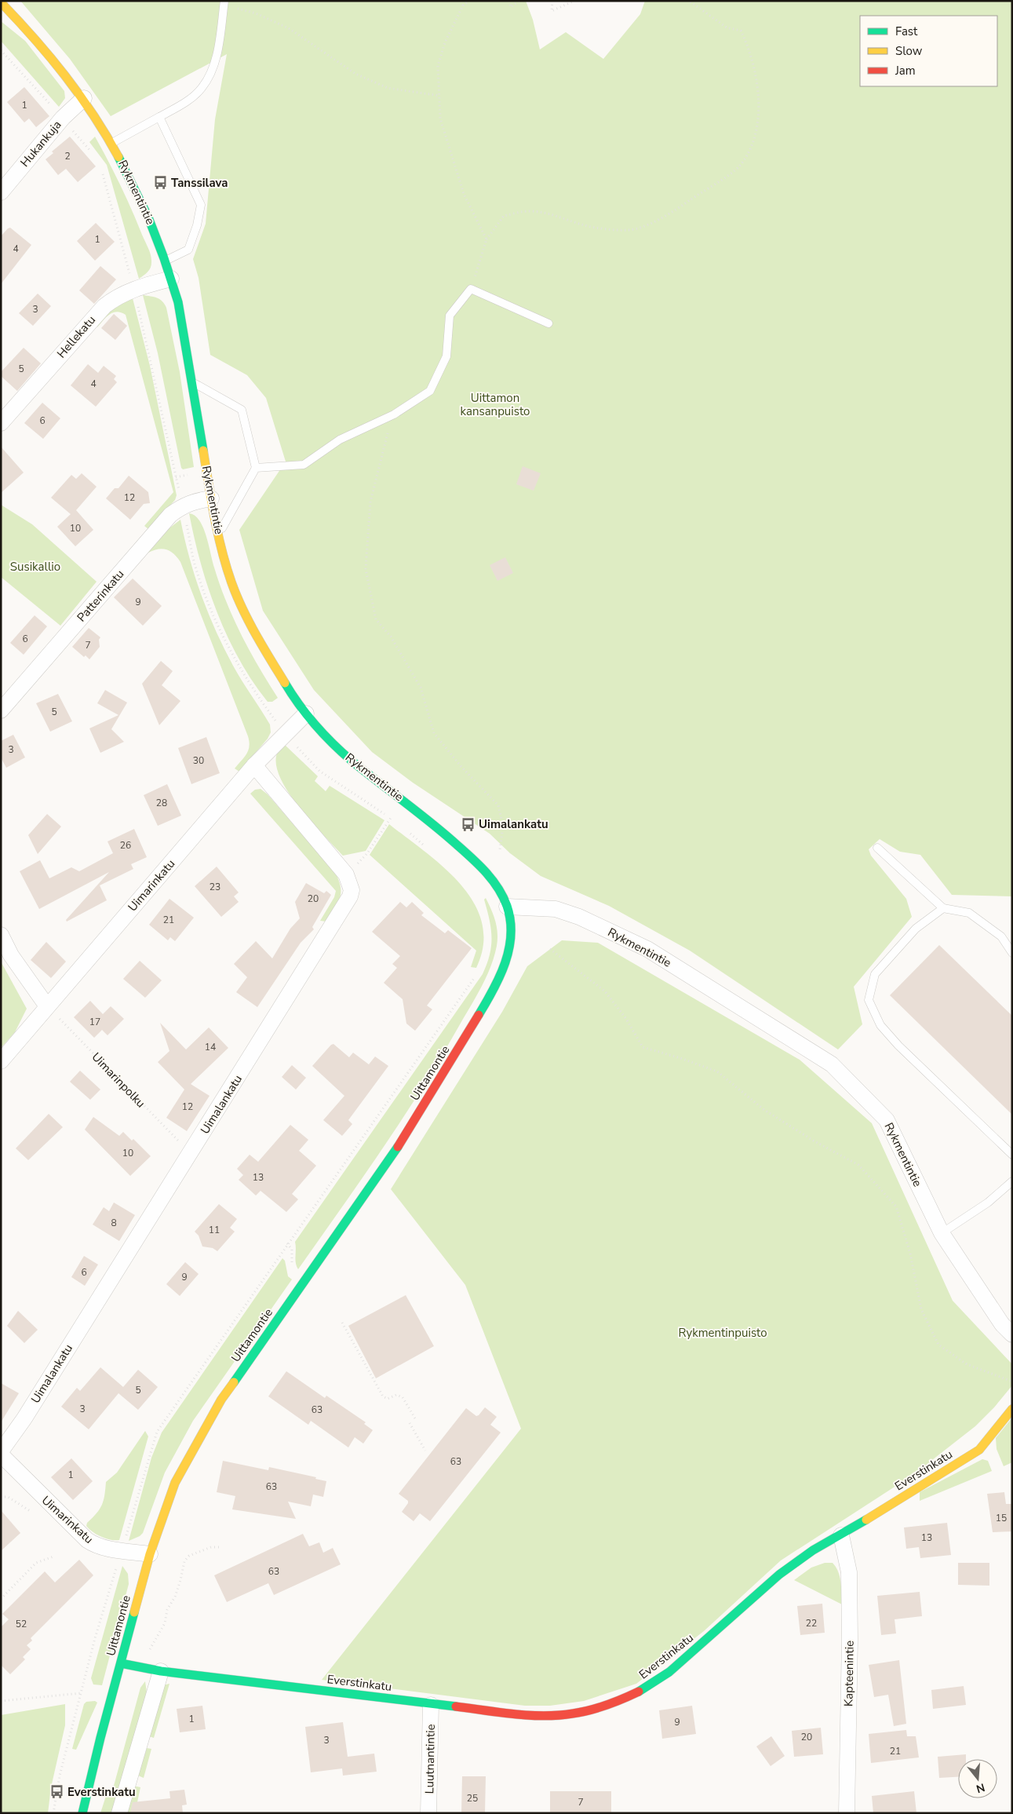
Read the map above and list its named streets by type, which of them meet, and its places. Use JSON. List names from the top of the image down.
{
  "streets": {
    "street": [
      "Hukankuja",
      "Rykmentintie",
      "Hellekatu",
      "Patterinkatu",
      "Uimarinkatu",
      "Uittamontie",
      "Uimalankatu",
      "Everstinkatu",
      "Kapteenintie",
      "Luutnantintie"
    ],
    "path": ["Uimarinpolku"]
  },
  "crossings": [
    ["Hukankuja", "Rykmentintie"],
    ["Rykmentintie", "Hellekatu"],
    ["Rykmentintie", "Patterinkatu"],
    ["Rykmentintie", "Uimarinkatu"],
    ["Rykmentintie", "Uittamontie"],
    ["Uimarinkatu", "Uittamontie"],
    ["Uimarinkatu", "Uimarinpolku"],
    ["Uimarinkatu", "Uimalankatu"],
    ["Uittamontie", "Everstinkatu"],
    ["Uimarinpolku", "Uimalankatu"],
    ["Everstinkatu", "Kapteenintie"],
    ["Everstinkatu", "Luutnantintie"]
  ],
  "parks": ["Uittamon kansanpuisto", "Susikallio", "Rykmentinpuisto"],
  "places": {
    "bus stop": ["Tanssilava", "Uimalankatu", "Everstinkatu"]
  },
  "house_numbers": [
    "1",
    "2",
    "1",
    "4",
    "3",
    "5",
    "4",
    "6",
    "12",
    "10",
    "9",
    "6",
    "7",
    "5",
    "3",
    "30",
    "28",
    "26",
    "23",
    "20",
    "21",
    "17",
    "14",
    "12",
    "10",
    "13",
    "8",
    "11",
    "6",
    "9",
    "5",
    "3",
    "63",
    "63",
    "1",
    "63",
    "15",
    "13",
    "63",
    "22",
    "52",
    "1",
    "9",
    "20",
    "3",
    "21",
    "25",
    "7"
  ],
  "legend": ["Fast", "Slow", "Jam"],
  "north": "bottom"
}
